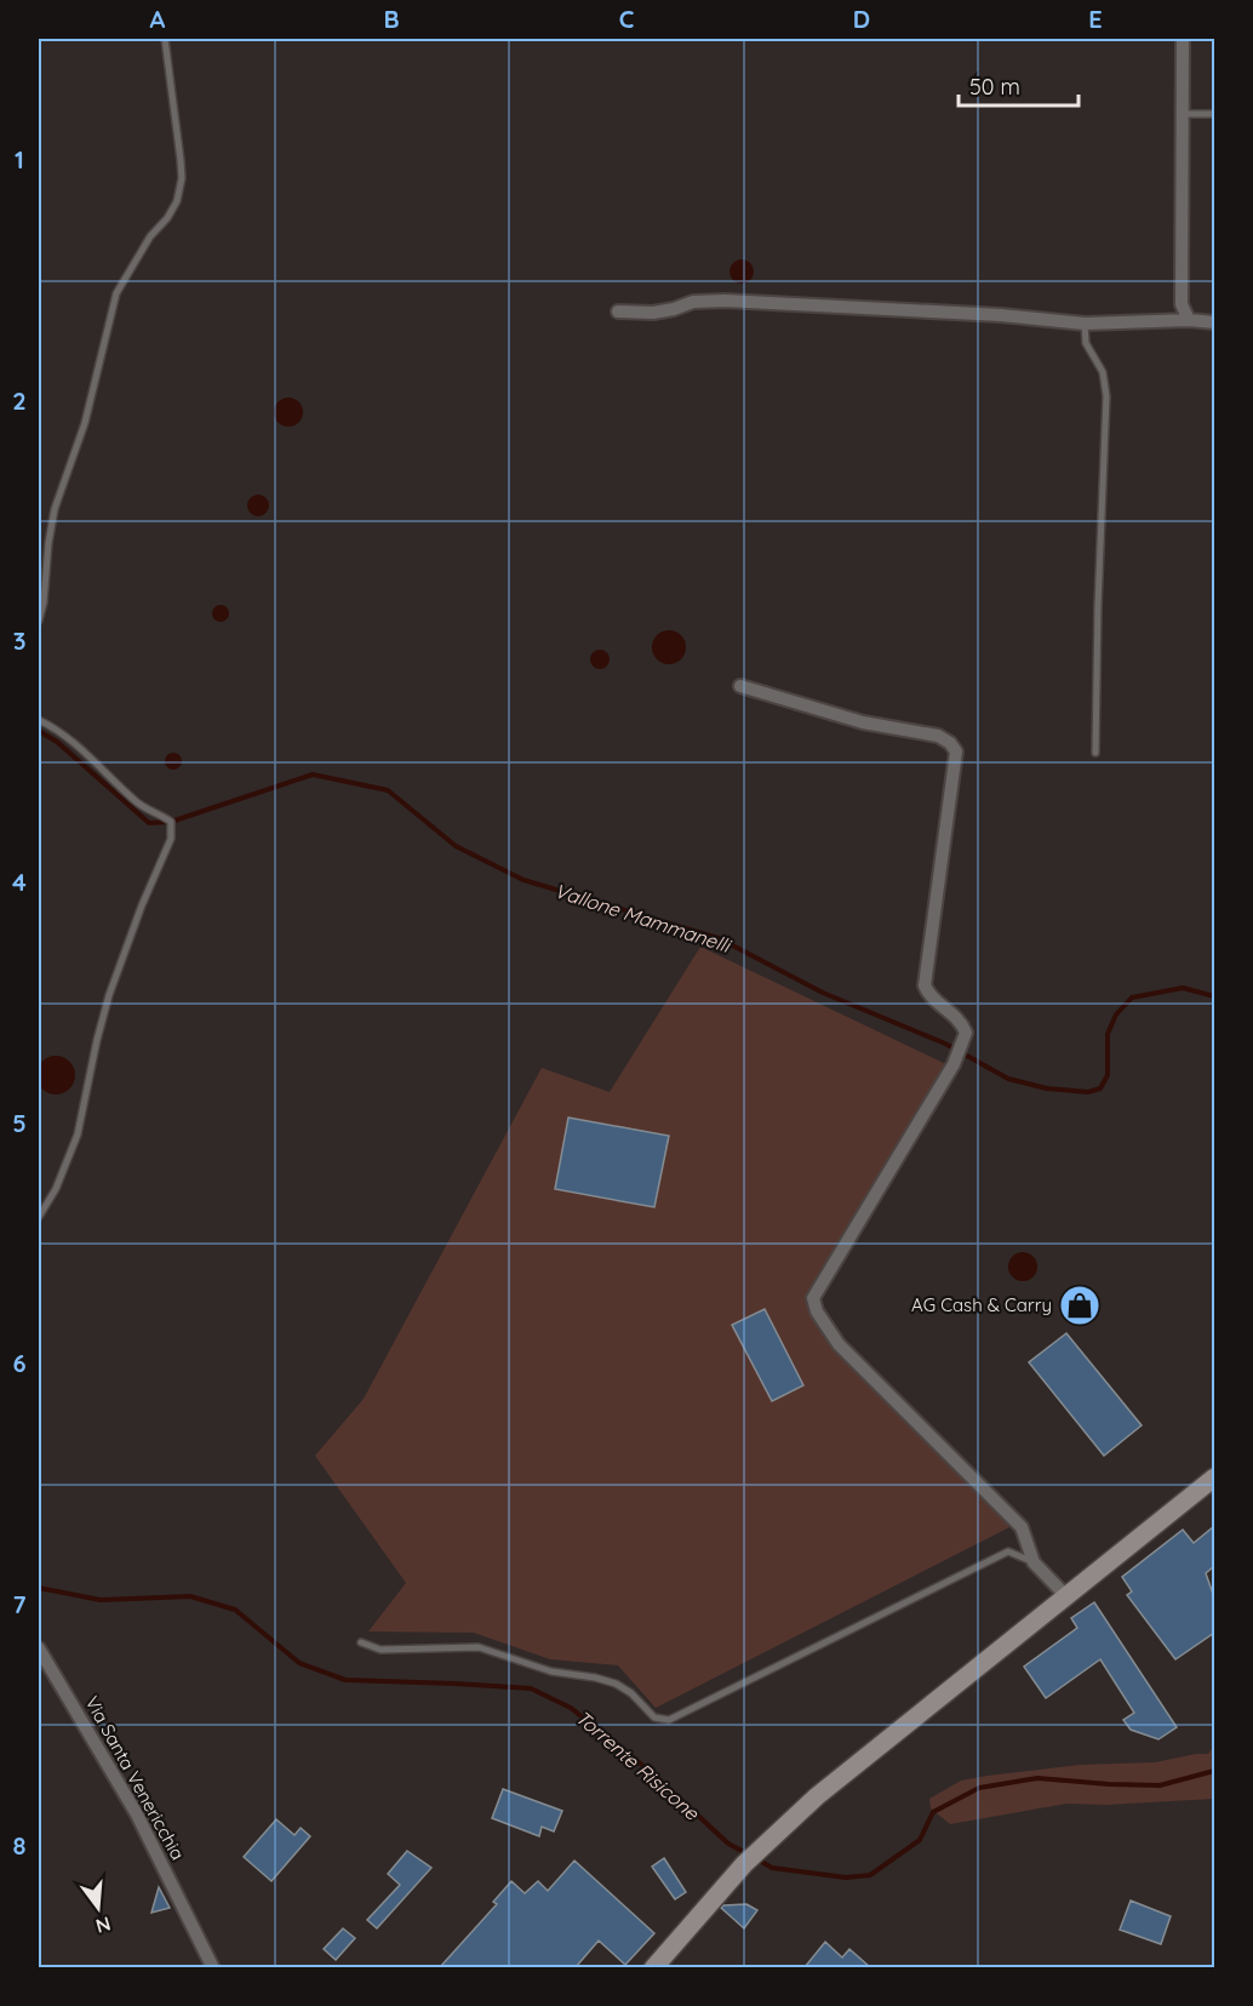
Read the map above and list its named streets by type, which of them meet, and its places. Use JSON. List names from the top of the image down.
{
  "streets": {
    "street": ["Via Santa Venericchia"]
  },
  "water": ["Vallone Mammanelli", "Torrente Risicone"],
  "places": {
    "shop": ["AG Cash & Carry"]
  },
  "scale_bar": "50 m",
  "north": "bottom",
  "grid": {
    "columns": [
      "A",
      "B",
      "C",
      "D",
      "E"
    ],
    "rows": [
      "1",
      "2",
      "3",
      "4",
      "5",
      "6",
      "7",
      "8"
    ]
  }
}
